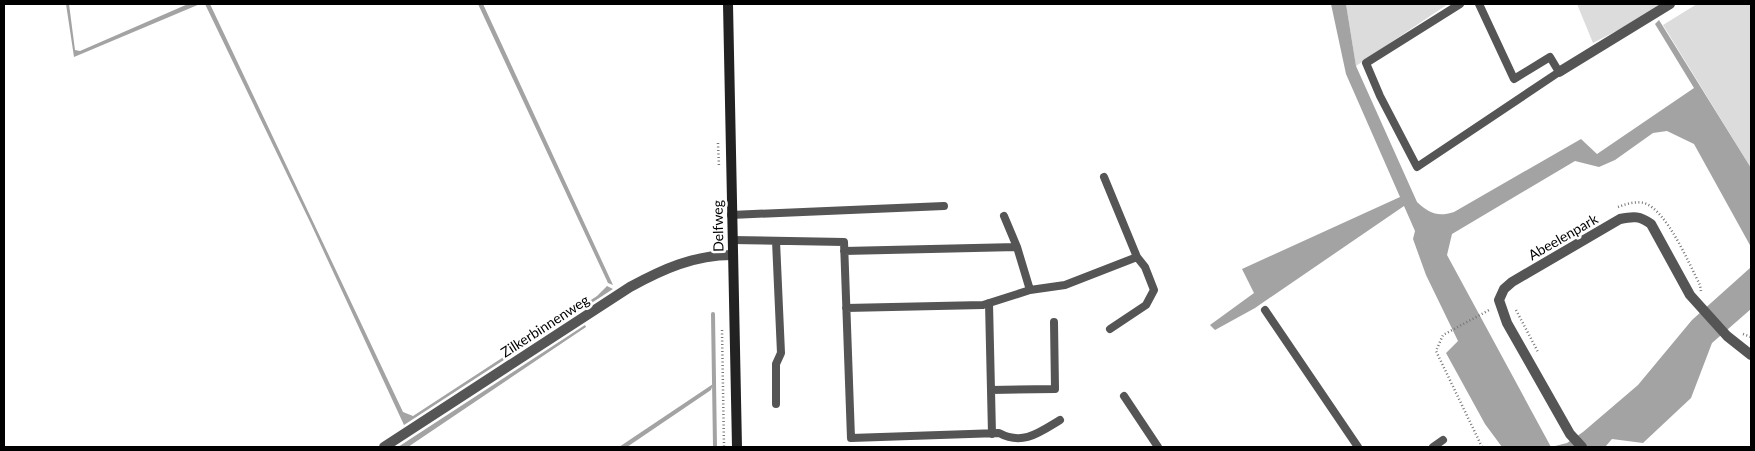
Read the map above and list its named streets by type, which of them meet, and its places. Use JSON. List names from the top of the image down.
{
  "streets": {
    "main road": ["Delfweg"],
    "street": ["Abeelenpark", "Zilkerbinnenweg"]
  },
  "crossings": [
    ["Delfweg", "Zilkerbinnenweg"]
  ]
}
